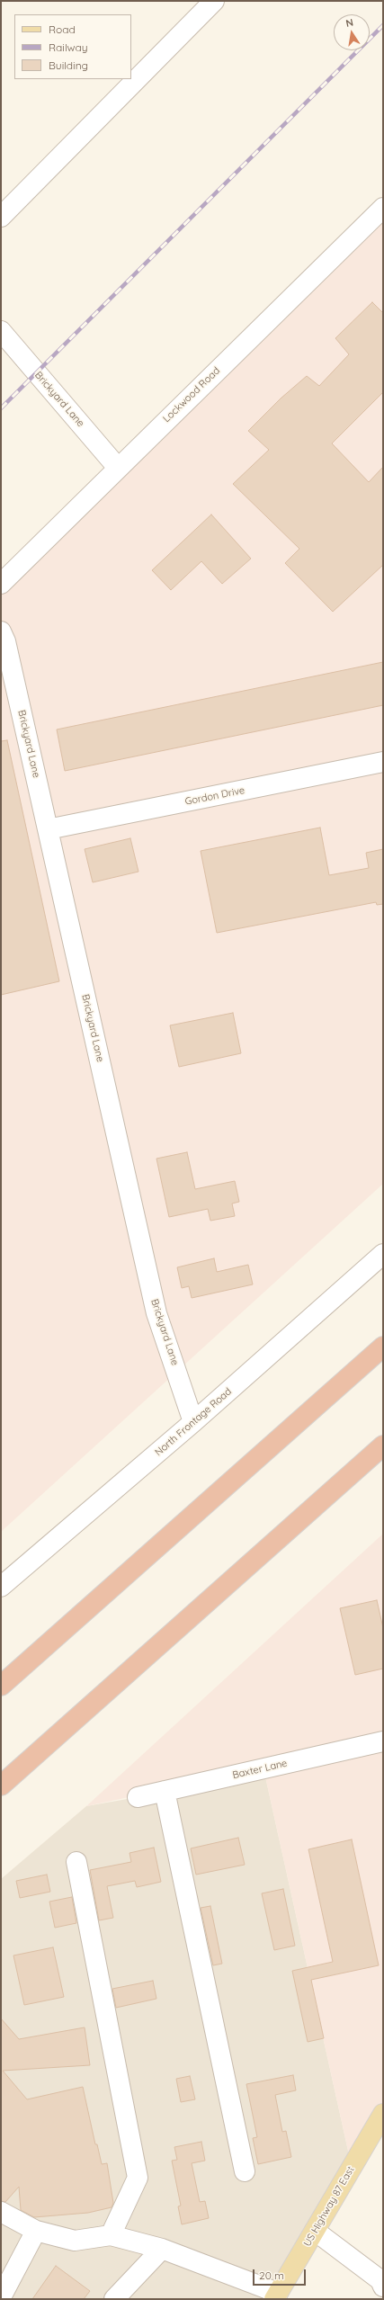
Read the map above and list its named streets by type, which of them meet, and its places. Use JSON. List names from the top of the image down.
{
  "streets": {
    "main road": ["US Highway 87 East"],
    "street": [
      "Lockwood Road",
      "Brickyard Lane",
      "Gordon Drive",
      "North Frontage Road",
      "Baxter Lane"
    ]
  },
  "crossings": [
    ["Lockwood Road", "Brickyard Lane"],
    ["Brickyard Lane", "Gordon Drive"],
    ["Brickyard Lane", "North Frontage Road"]
  ],
  "legend": ["Road", "Railway", "Building"],
  "scale_bar": "20 m",
  "north": "top"
}
